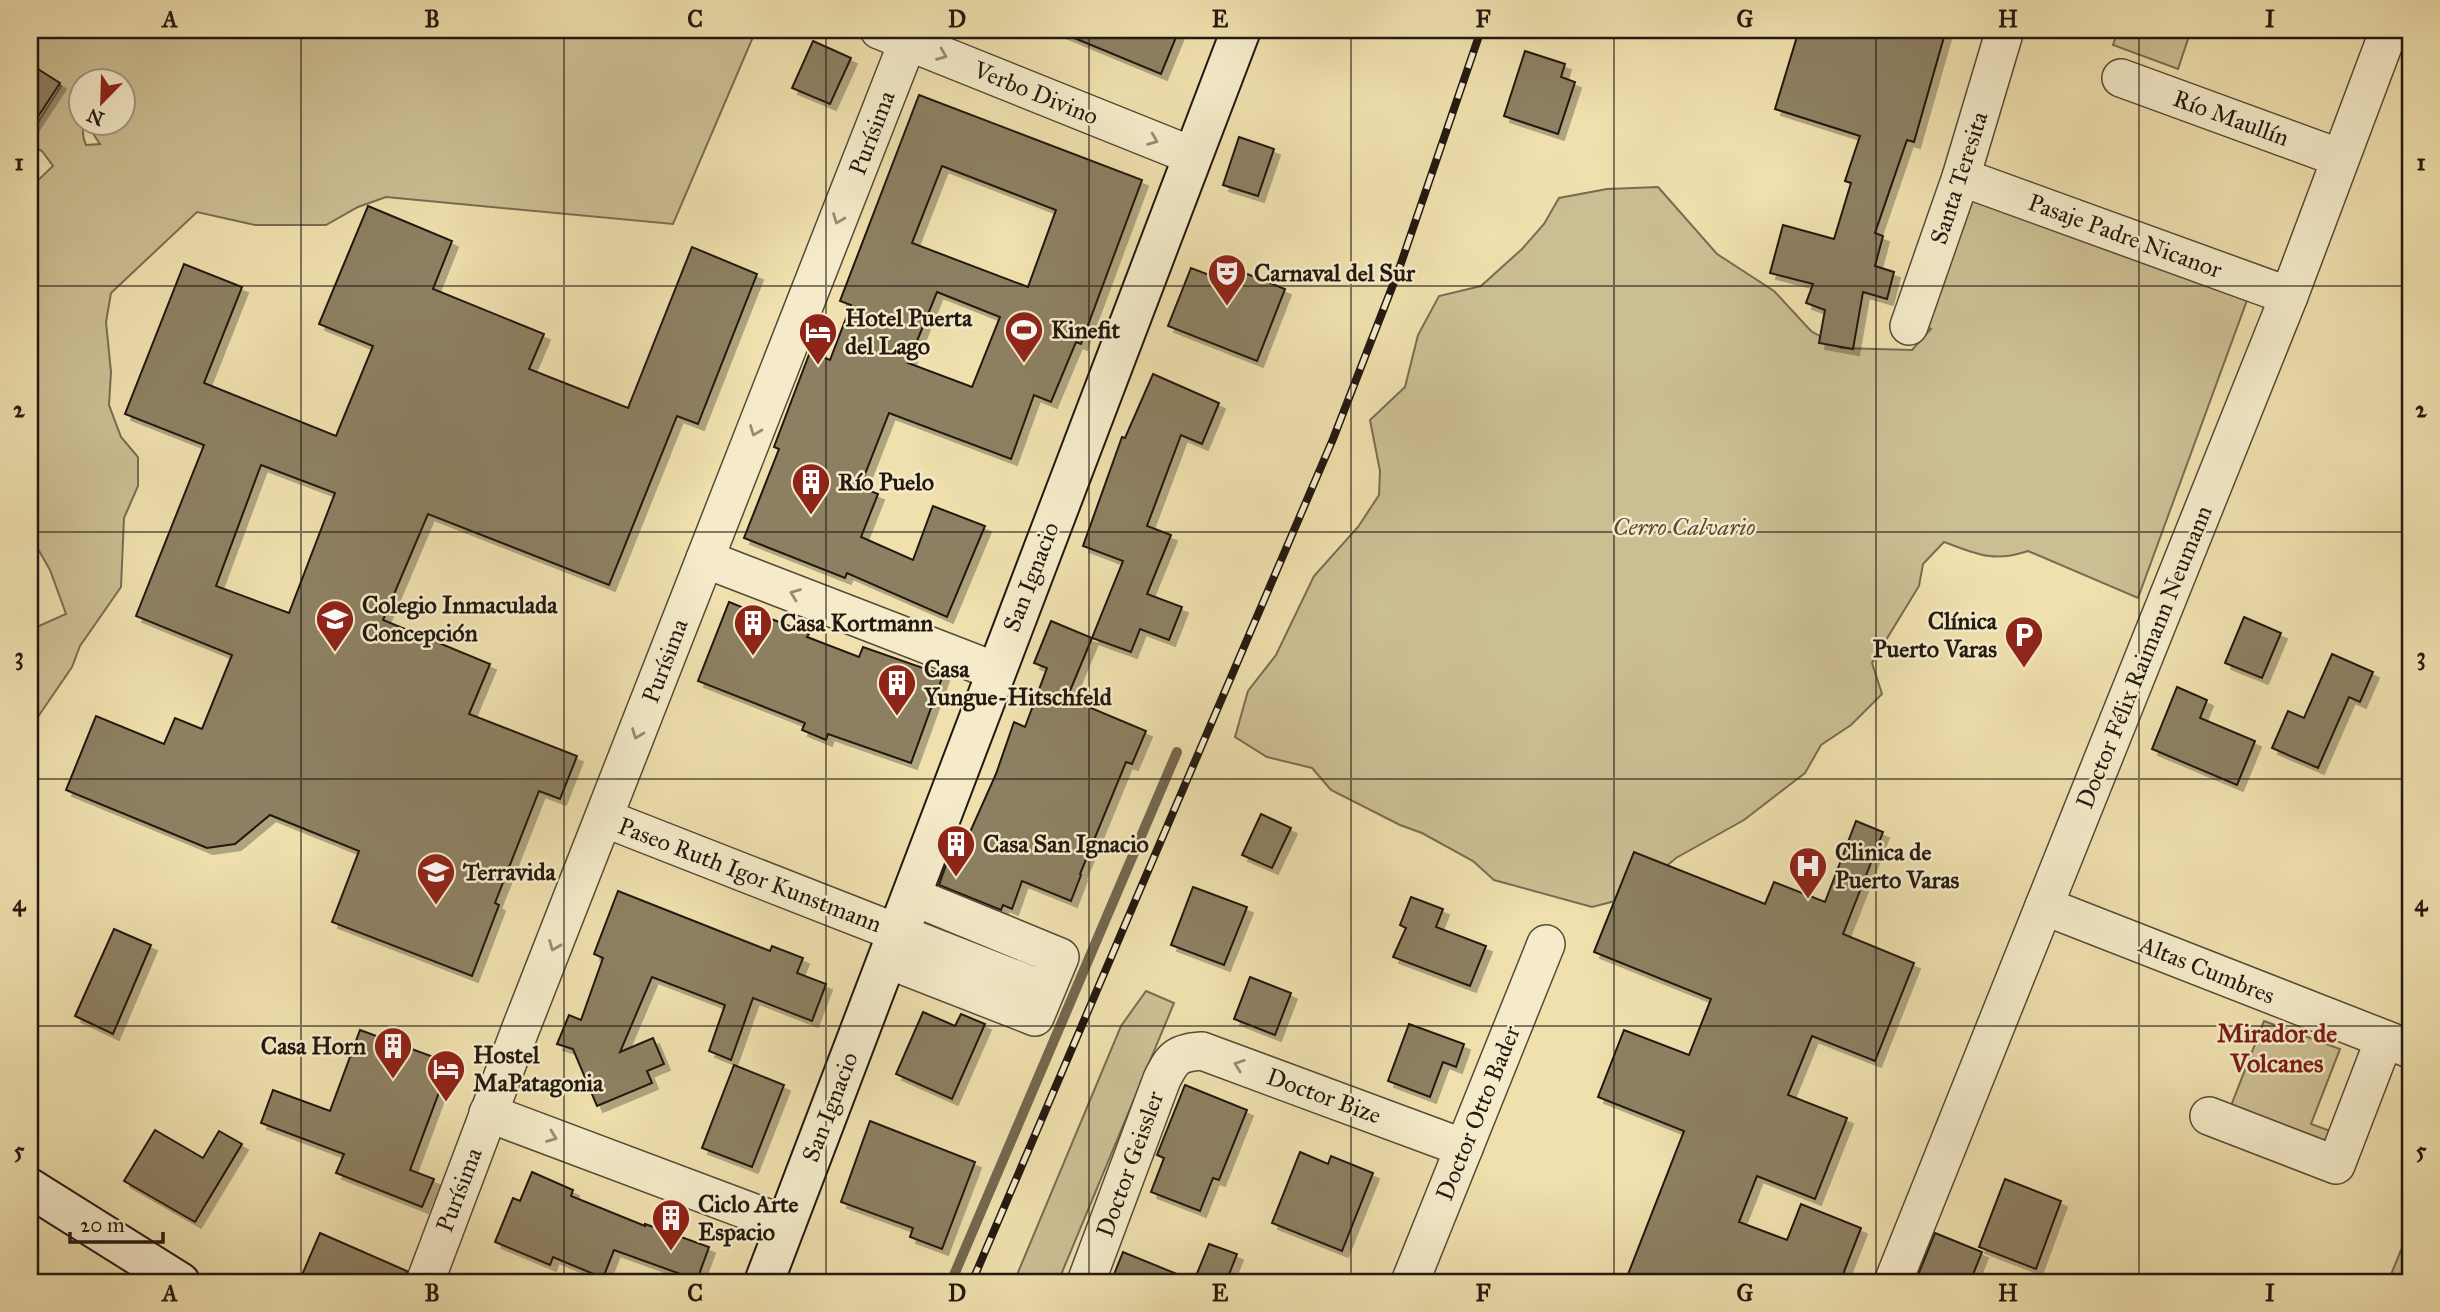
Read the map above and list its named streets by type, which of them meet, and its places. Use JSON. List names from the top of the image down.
{
  "streets": {
    "street": [
      "Verbo Divino",
      "Río Maullín",
      "Purísima",
      "Santa Teresita",
      "Pasaje Padre Nicanor",
      "San Ignacio",
      "Doctor Félix Raimann Neumann",
      "Paseo Ruth Igor Kunstmann",
      "Altas Cumbres",
      "Doctor Bize",
      "Doctor Otto Bader",
      "Doctor Geissler"
    ]
  },
  "crossings": [
    ["Verbo Divino", "Purísima"],
    ["Verbo Divino", "San Ignacio"],
    ["Río Maullín", "Doctor Félix Raimann Neumann"],
    ["Purísima", "Paseo Ruth Igor Kunstmann"],
    ["Santa Teresita", "Pasaje Padre Nicanor"],
    ["Pasaje Padre Nicanor", "Doctor Félix Raimann Neumann"],
    ["San Ignacio", "Paseo Ruth Igor Kunstmann"],
    ["Doctor Félix Raimann Neumann", "Altas Cumbres"],
    ["Doctor Bize", "Doctor Otto Bader"],
    ["Doctor Bize", "Doctor Geissler"]
  ],
  "one_way": ["Verbo Divino", "Purísima", "Doctor Bize"],
  "districts": ["Mirador de Volcanes"],
  "parks": ["Cerro Calvario"],
  "places": {
    "theatre": ["Carnaval del Sur"],
    "sports": ["Kinefit"],
    "hotel": ["Hotel Puerta del Lago", "Hostel MaPatagonia"],
    "building": [
      "Río Puelo",
      "Casa Kortmann",
      "Casa Yungue-Hitschfeld",
      "Casa San Ignacio",
      "Casa Horn",
      "Ciclo Arte Espacio"
    ],
    "school or university": ["Colegio Inmaculada Concepción", "Terravida"],
    "parking": ["Clínica Puerto Varas"],
    "hospital": ["Clinica de Puerto Varas"]
  },
  "scale_bar": "20 m",
  "north": "bottom left",
  "grid": {
    "columns": [
      "A",
      "B",
      "C",
      "D",
      "E",
      "F",
      "G",
      "H",
      "I"
    ],
    "rows": [
      "1",
      "2",
      "3",
      "4",
      "5"
    ]
  }
}
